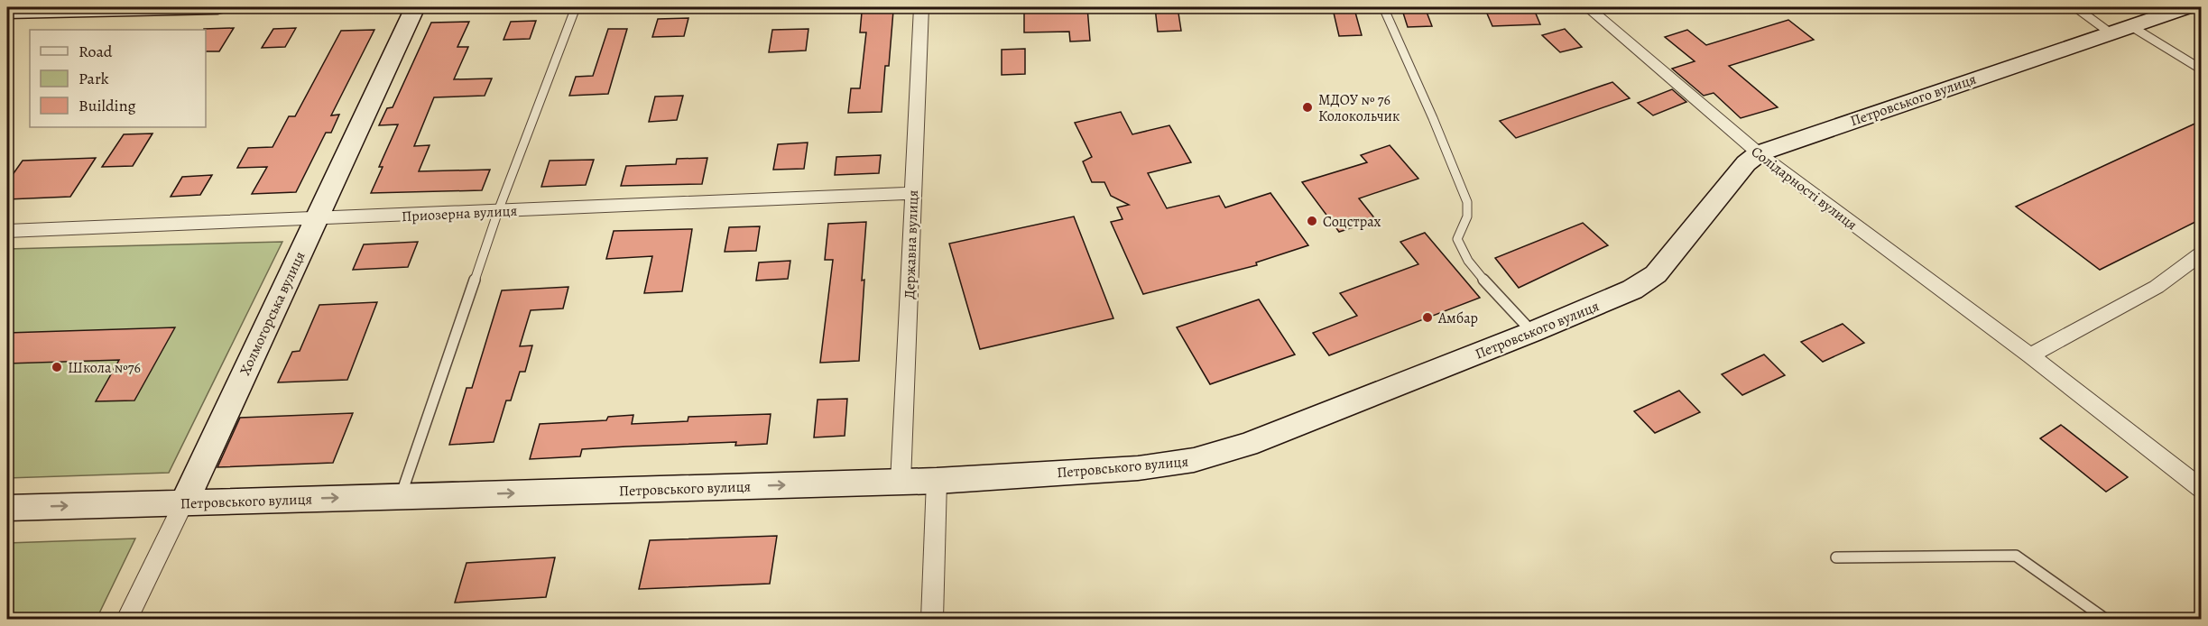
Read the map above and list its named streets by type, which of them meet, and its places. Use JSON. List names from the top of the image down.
{
  "streets": {
    "main road": ["Петровського вулиця", "Холмогорська вулиця"],
    "street": ["Солідарності вулиця", "Приозерна вулиця", "Державна вулиця"]
  },
  "crossings": [
    ["Петровського вулиця", "Солідарності вулиця"],
    ["Петровського вулиця", "Державна вулиця"],
    ["Петровського вулиця", "Холмогорська вулиця"],
    ["Приозерна вулиця", "Державна вулиця"],
    ["Приозерна вулиця", "Холмогорська вулиця"]
  ],
  "one_way": ["Петровського вулиця"],
  "places": [
    "МДОУ № 76 Колокольчик",
    "Соцстрах",
    "Амбар",
    "Школа №76"
  ],
  "legend": ["Road", "Park", "Building"]
}
